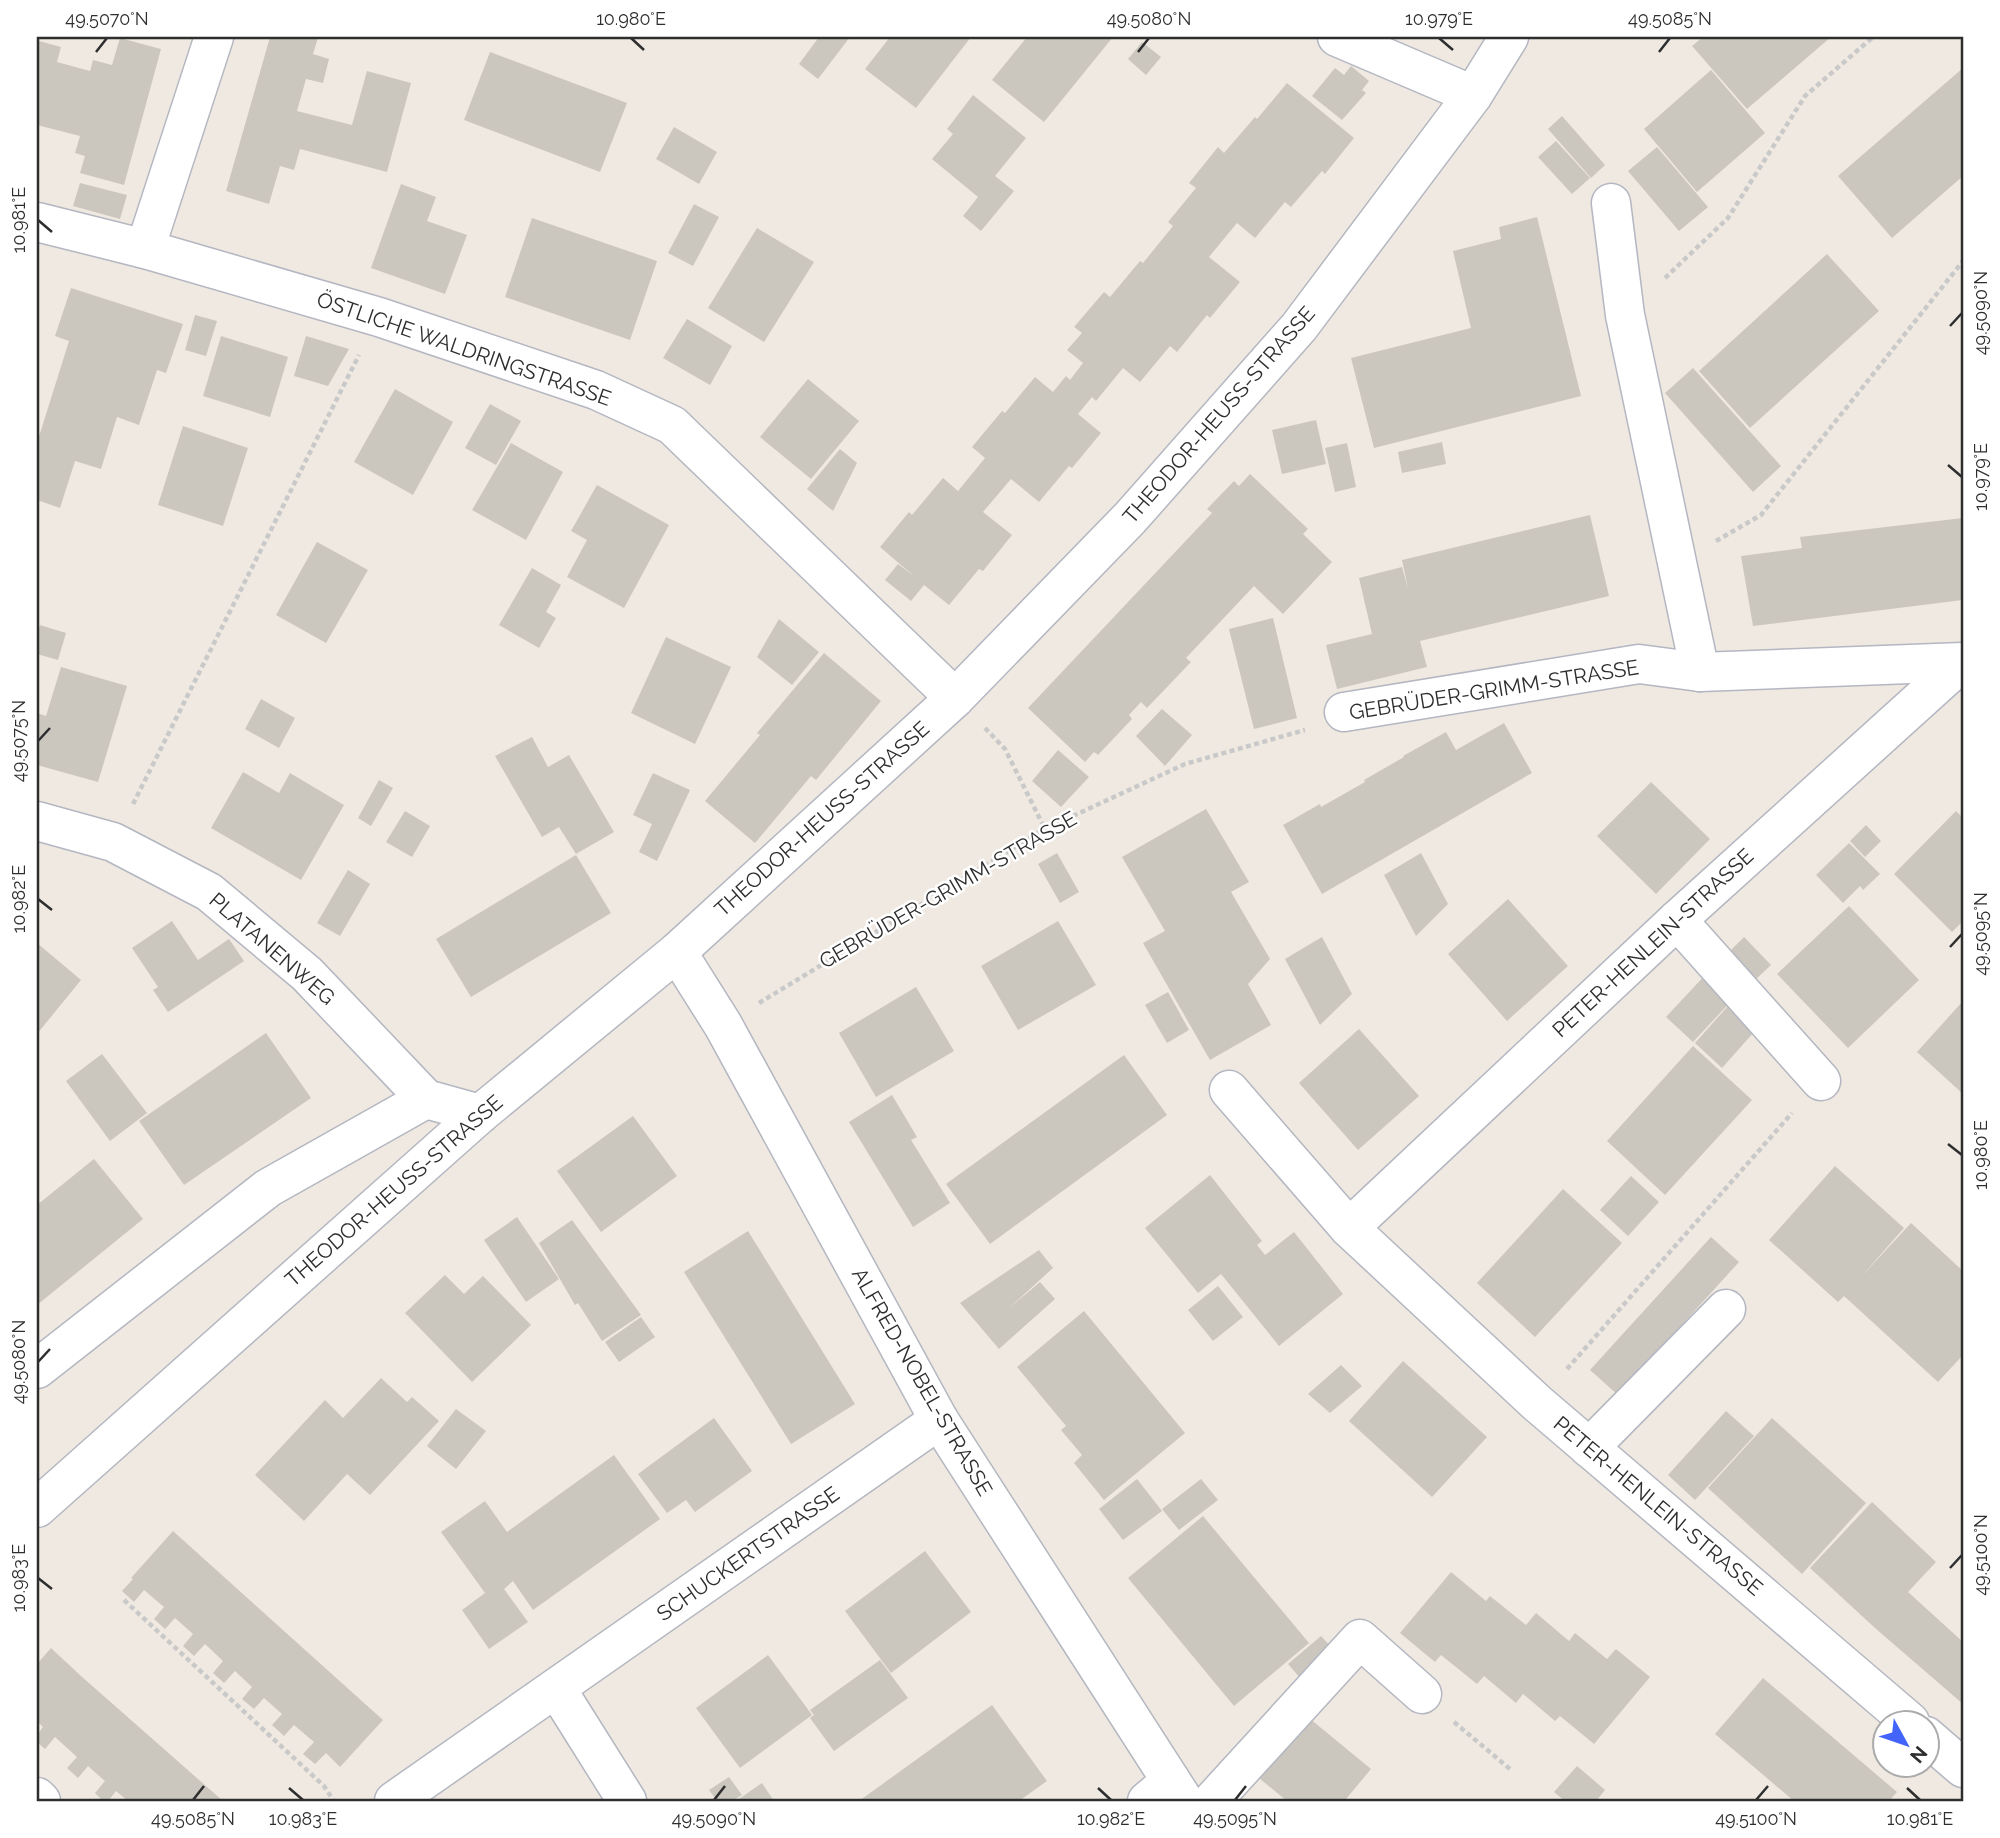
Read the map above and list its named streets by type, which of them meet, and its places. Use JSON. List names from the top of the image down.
{
  "streets": {
    "street": [
      "ÖSTLICHE WALDRINGSTRASSE",
      "THEODOR-HEUSS-STRASSE",
      "GEBRÜDER-GRIMM-STRASSE",
      "PETER-HENLEIN-STRASSE",
      "PLATANENWEG",
      "ALFRED-NOBEL-STRASSE",
      "SCHUCKERTSTRASSE"
    ]
  },
  "crossings": [
    ["ÖSTLICHE WALDRINGSTRASSE", "THEODOR-HEUSS-STRASSE"],
    ["THEODOR-HEUSS-STRASSE", "ALFRED-NOBEL-STRASSE"],
    ["GEBRÜDER-GRIMM-STRASSE", "PETER-HENLEIN-STRASSE"],
    ["GEBRÜDER-GRIMM-STRASSE", "ALFRED-NOBEL-STRASSE"],
    ["ALFRED-NOBEL-STRASSE", "SCHUCKERTSTRASSE"]
  ],
  "north": "bottom right",
  "coordinates": [
    "49.5070°N",
    "10.980°E",
    "49.5080°N",
    "10.979°E",
    "49.5085°N",
    "10.981°E",
    "49.5090°N",
    "49.5075°N",
    "10.982°E",
    "49.5095°N",
    "49.5100°N",
    "10.983°E"
  ]
}
